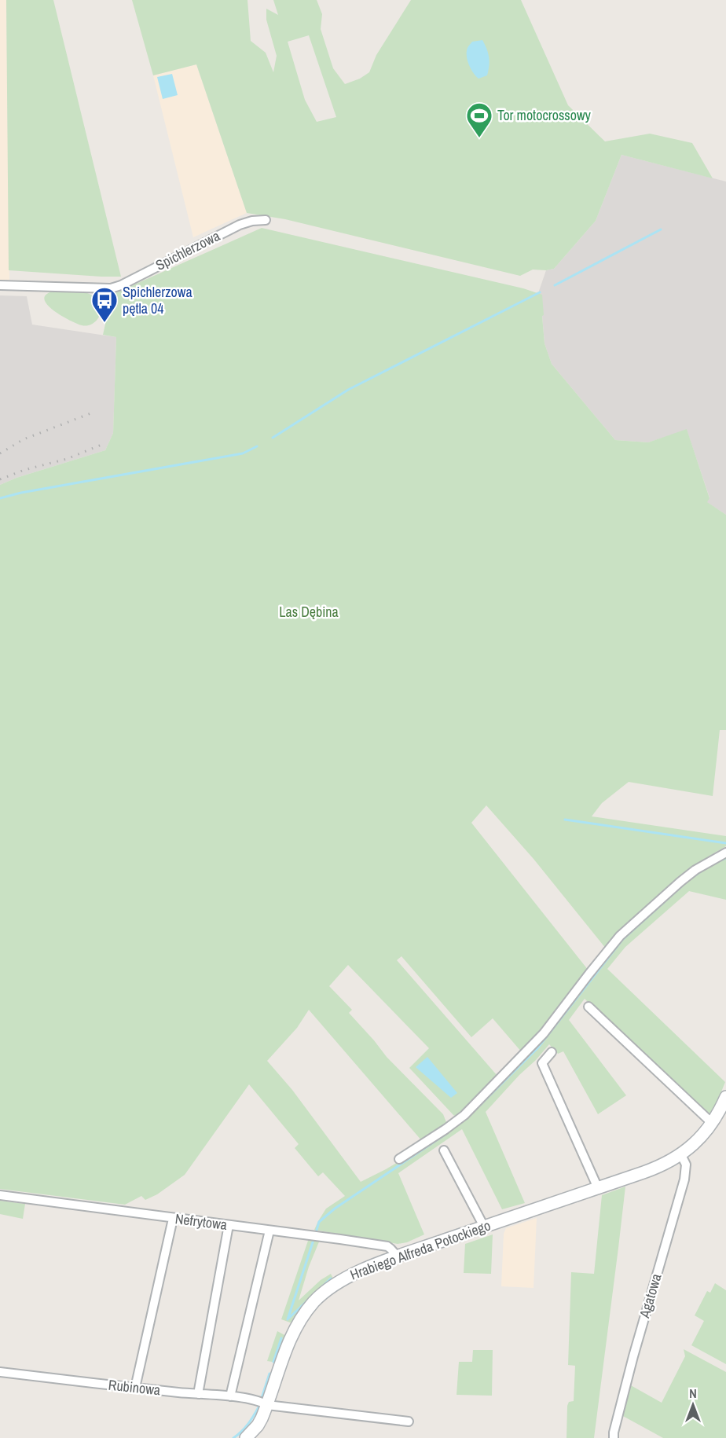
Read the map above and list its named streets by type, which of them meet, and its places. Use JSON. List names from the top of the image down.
{
  "streets": {
    "street": [
      "Spichlerzowa",
      "Nefrytowa",
      "Hrabiego Alfreda Potockiego",
      "Agatowa",
      "Rubinowa"
    ]
  },
  "crossings": [
    ["Nefrytowa", "Hrabiego Alfreda Potockiego"],
    ["Hrabiego Alfreda Potockiego", "Agatowa"],
    ["Hrabiego Alfreda Potockiego", "Rubinowa"]
  ],
  "parks": ["Las Dębina"],
  "places": {
    "sports": ["Tor motocrossowy"],
    "bus stop": ["Spichlerzowa pętla 04"]
  },
  "north": "top"
}
